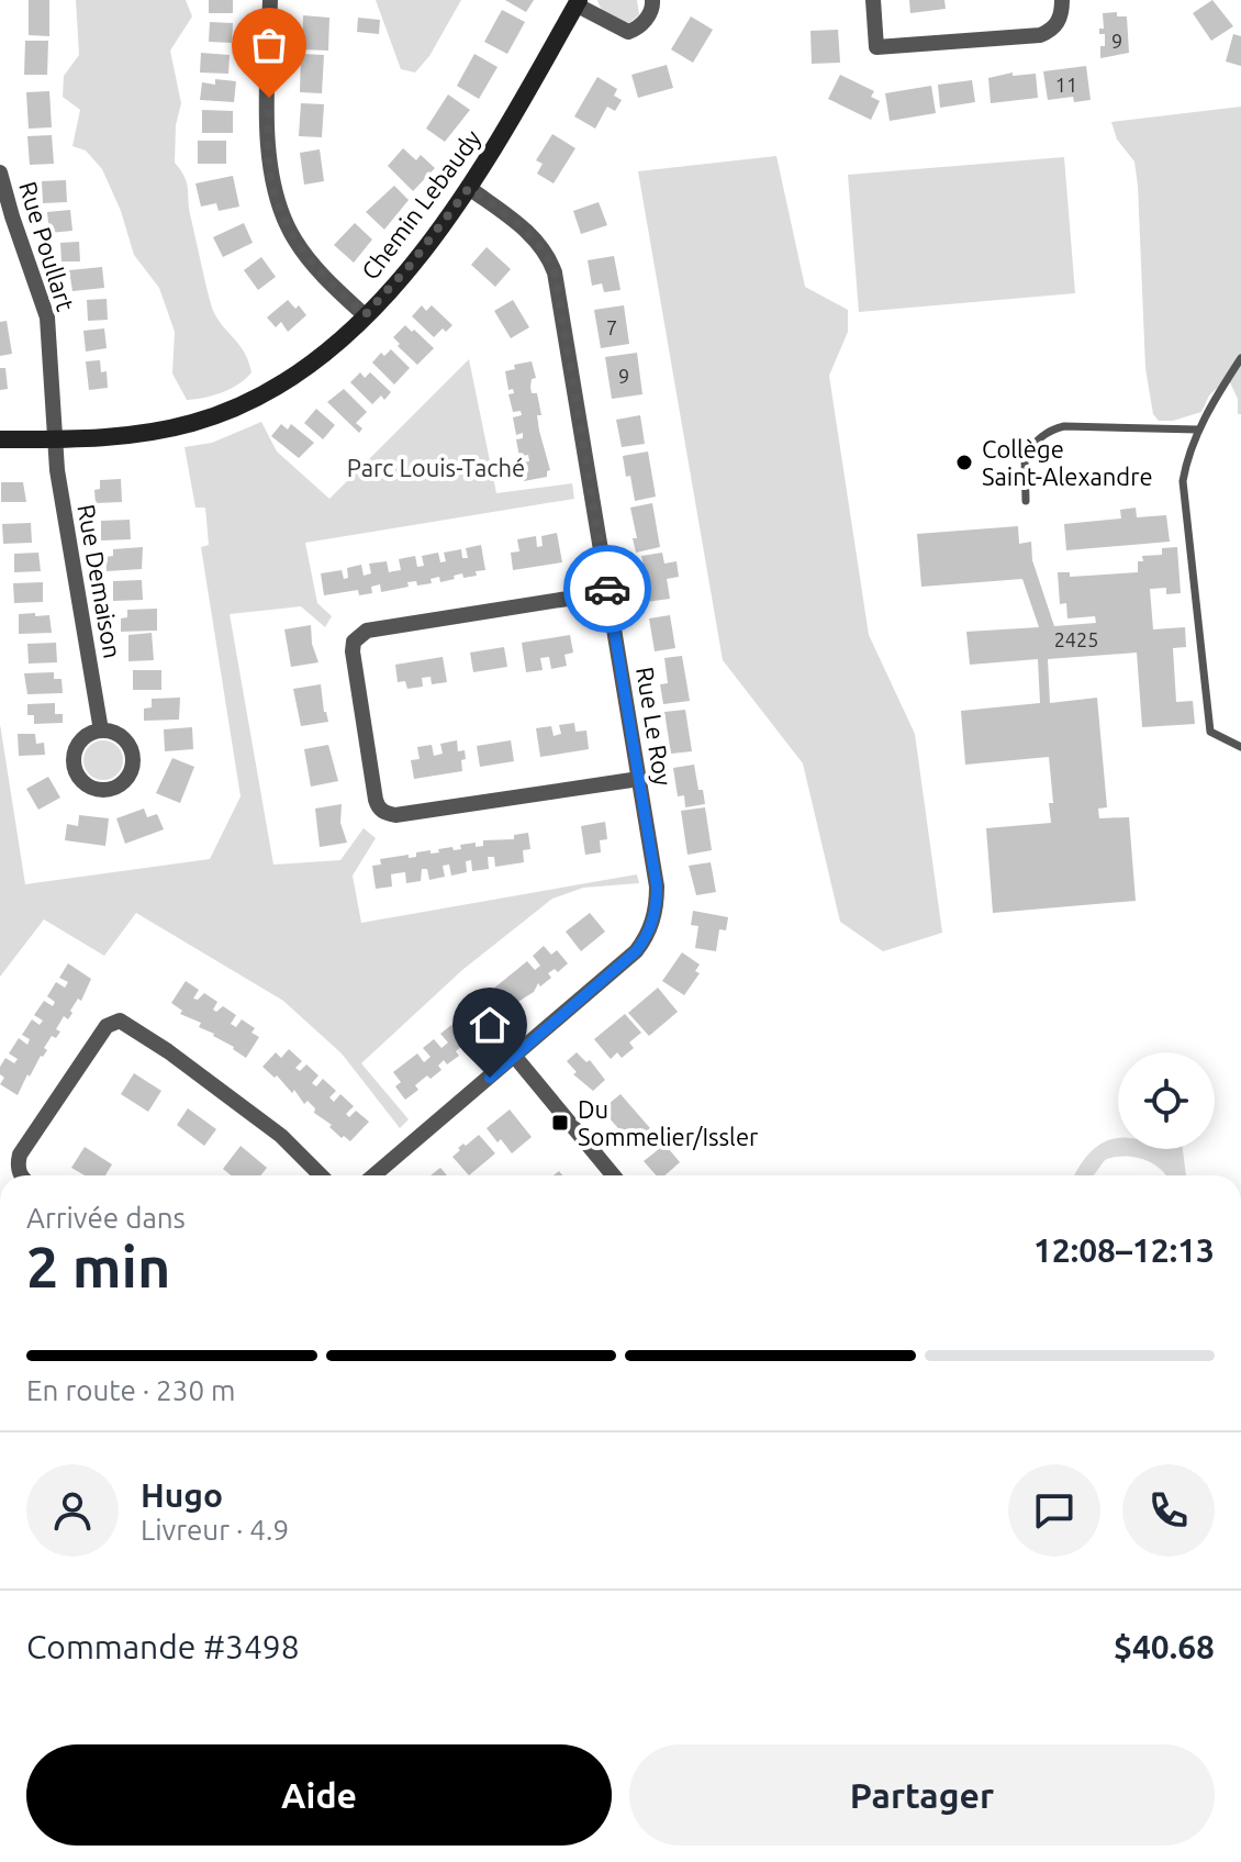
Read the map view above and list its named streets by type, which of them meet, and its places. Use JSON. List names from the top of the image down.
{
  "streets": {
    "street": [
      "Chemin Lebaudy",
      "Rue Poullart",
      "Rue Demaison",
      "Rue Le Roy"
    ]
  },
  "crossings": [
    ["Chemin Lebaudy", "Rue Poullart"],
    ["Chemin Lebaudy", "Rue Demaison"],
    ["Chemin Lebaudy", "Rue Le Roy"],
    ["Rue Poullart", "Rue Demaison"]
  ],
  "parks": ["Parc Louis-Taché"],
  "places": {
    "other": ["Collège Saint-Alexandre"],
    "transit": ["Du Sommelier/Issler"]
  },
  "house_numbers": [
    "9",
    "11",
    "7",
    "9",
    "2425"
  ],
  "page": {
    "heading": ["2 min", "Arrivée dans", "12:08–12:13"],
    "panel": [
      "Hugo",
      "Livreur · 4.9",
      "Commande #3498",
      "$40.68"
    ],
    "bar": "En route · 230 m",
    "buttons": ["Aide", "Partager"]
  }
}
